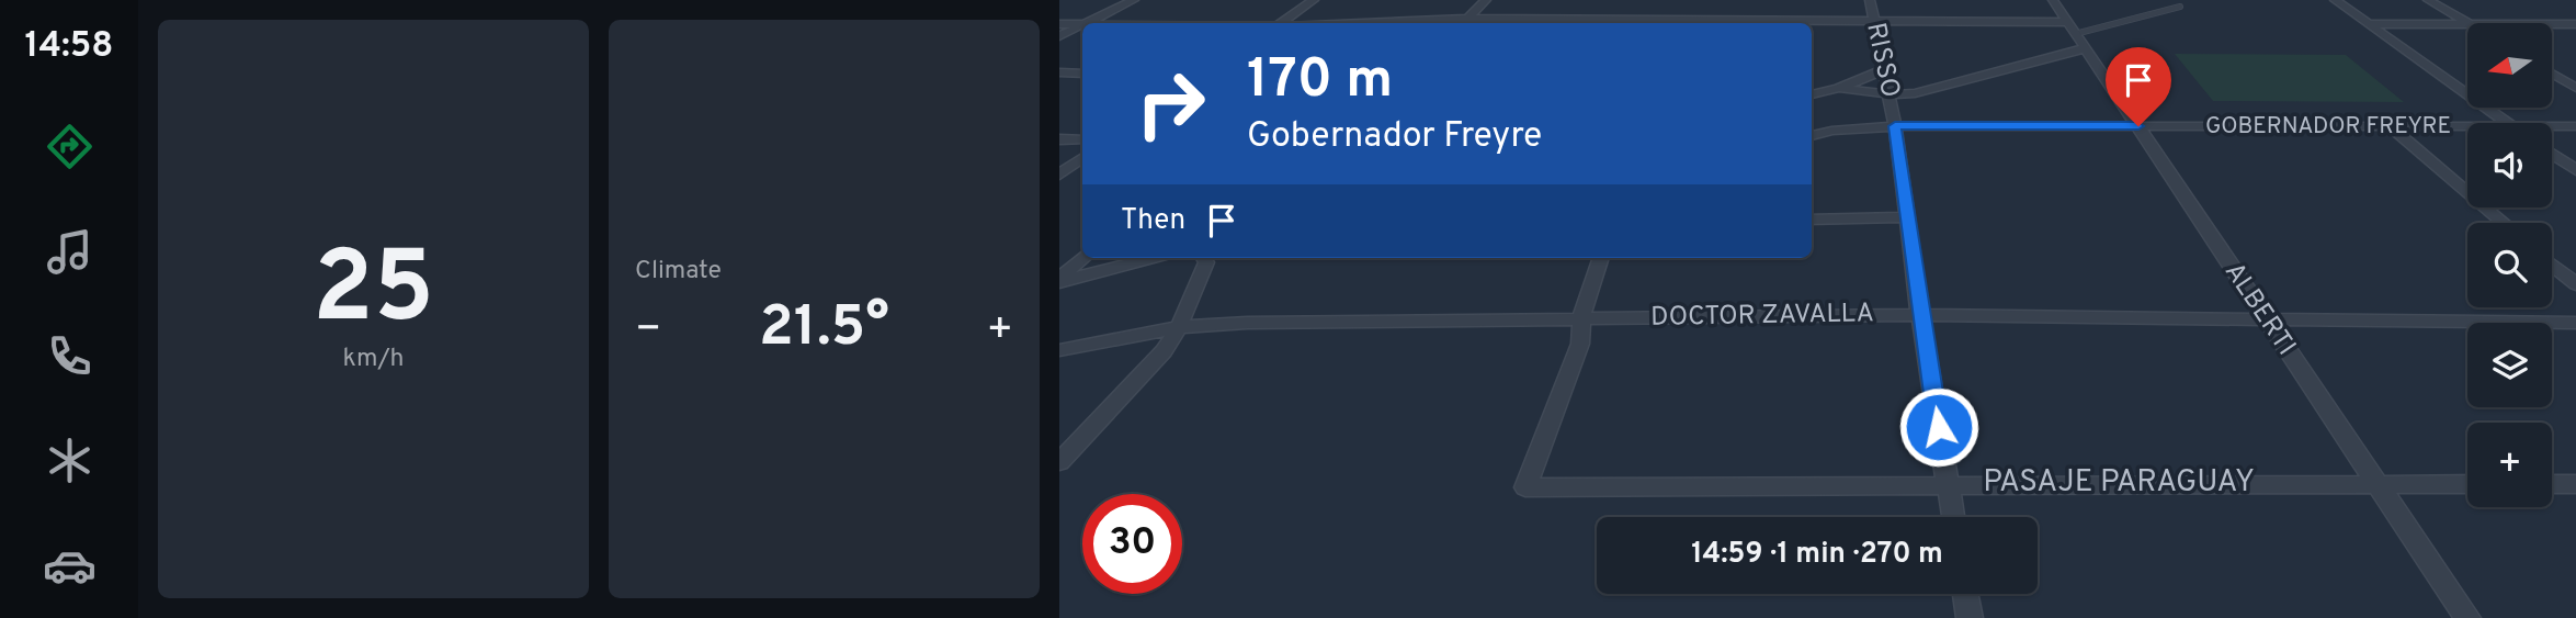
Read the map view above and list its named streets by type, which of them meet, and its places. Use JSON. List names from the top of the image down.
{
  "streets": {
    "street": [
      "RISSO",
      "GOBERNADOR FREYRE",
      "ALBERTI",
      "DOCTOR ZAVALLA",
      "PASAJE PARAGUAY"
    ]
  },
  "crossings": [
    ["RISSO", "GOBERNADOR FREYRE"],
    ["RISSO", "DOCTOR ZAVALLA"],
    ["RISSO", "PASAJE PARAGUAY"],
    ["GOBERNADOR FREYRE", "ALBERTI"],
    ["ALBERTI", "DOCTOR ZAVALLA"],
    ["ALBERTI", "PASAJE PARAGUAY"],
    ["DOCTOR ZAVALLA", "PASAJE PARAGUAY"]
  ],
  "north": "left",
  "page": {
    "tabs": "14:58",
    "tile": [
      ["25", "km/h"],
      "Climate"
    ],
    "map_buttons": "+",
    "turn": ["170 m", "Gobernador Freyre"],
    "then": "Then",
    "heat": ["−", "21.5°", "+"],
    "limit": "30",
    "trip": "14:59 · 1 min · 270 m"
  }
}
